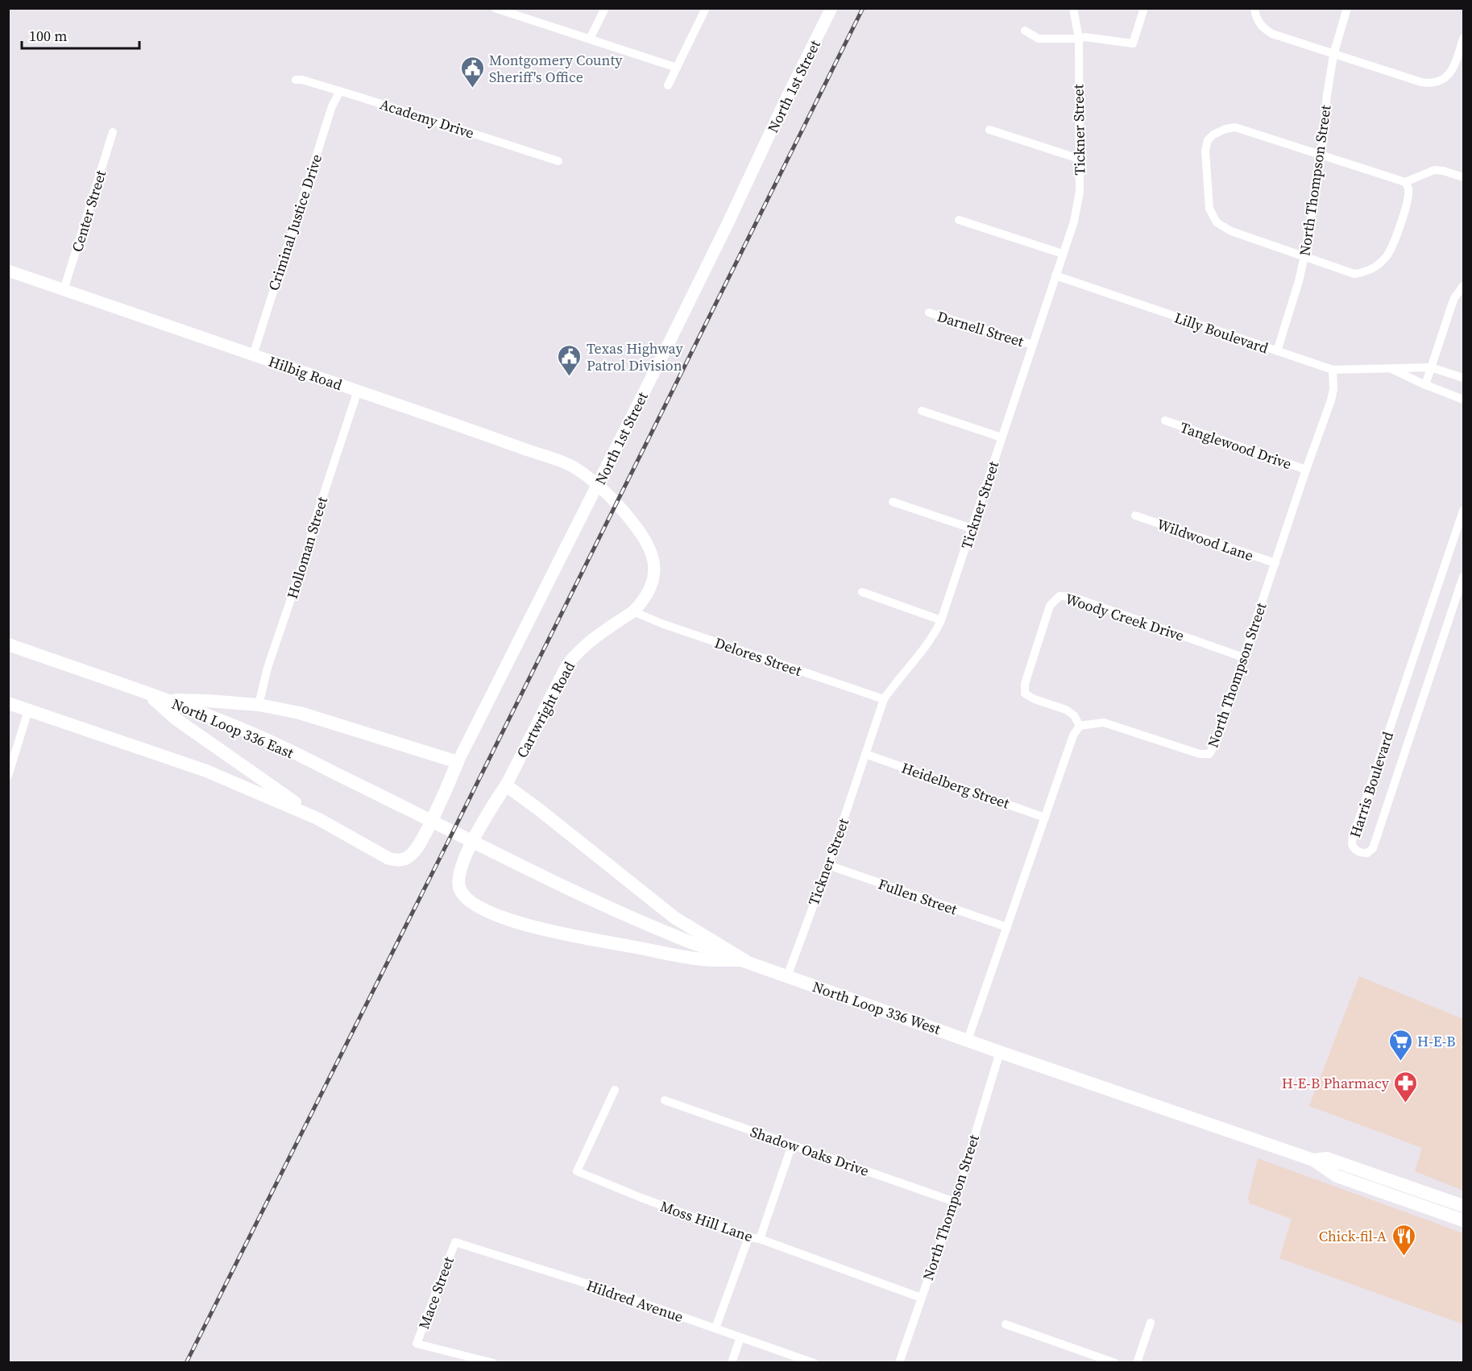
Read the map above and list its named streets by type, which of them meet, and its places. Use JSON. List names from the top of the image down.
{
  "streets": {
    "main road": ["North Loop 336 East", "North Loop 336 West"],
    "street": [
      "North 1st Street",
      "Academy Drive",
      "Tickner Street",
      "North Thompson Street",
      "Center Street",
      "Criminal Justice Drive",
      "Darnell Street",
      "Lilly Boulevard",
      "Hilbig Road",
      "Tanglewood Drive",
      "Wildwood Lane",
      "Holloman Street",
      "Woody Creek Drive",
      "Delores Street",
      "Cartwright Road",
      "Harris Boulevard",
      "Heidelberg Street",
      "Fullen Street",
      "Shadow Oaks Drive",
      "Moss Hill Lane",
      "Mace Street",
      "Hildred Avenue"
    ]
  },
  "crossings": [
    ["North 1st Street", "Hilbig Road"],
    ["North 1st Street", "Cartwright Road"],
    ["Academy Drive", "Criminal Justice Drive"],
    ["Tickner Street", "Darnell Street"],
    ["Tickner Street", "Lilly Boulevard"],
    ["Tickner Street", "Delores Street"],
    ["Tickner Street", "Heidelberg Street"],
    ["Tickner Street", "Fullen Street"],
    ["Tickner Street", "North Loop 336 West"],
    ["North Thompson Street", "Lilly Boulevard"],
    ["North Thompson Street", "Tanglewood Drive"],
    ["North Thompson Street", "Wildwood Lane"],
    ["North Thompson Street", "Woody Creek Drive"],
    ["North Thompson Street", "North Loop 336 West"],
    ["North Thompson Street", "Shadow Oaks Drive"],
    ["North Thompson Street", "Moss Hill Lane"],
    ["Center Street", "Hilbig Road"],
    ["Criminal Justice Drive", "Hilbig Road"],
    ["Hilbig Road", "Holloman Street"],
    ["Hilbig Road", "Cartwright Road"],
    ["Delores Street", "Cartwright Road"],
    ["North Loop 336 East", "North Loop 336 West"],
    ["Mace Street", "Hildred Avenue"]
  ],
  "places": {
    "public building": ["Montgomery County Sheriff's Office", "Texas Highway Patrol Division"],
    "supermarket": ["H-E-B"],
    "pharmacy": ["H-E-B Pharmacy"],
    "restaurant": ["Chick-fil-A"]
  },
  "scale_bar": "100 m"
}
